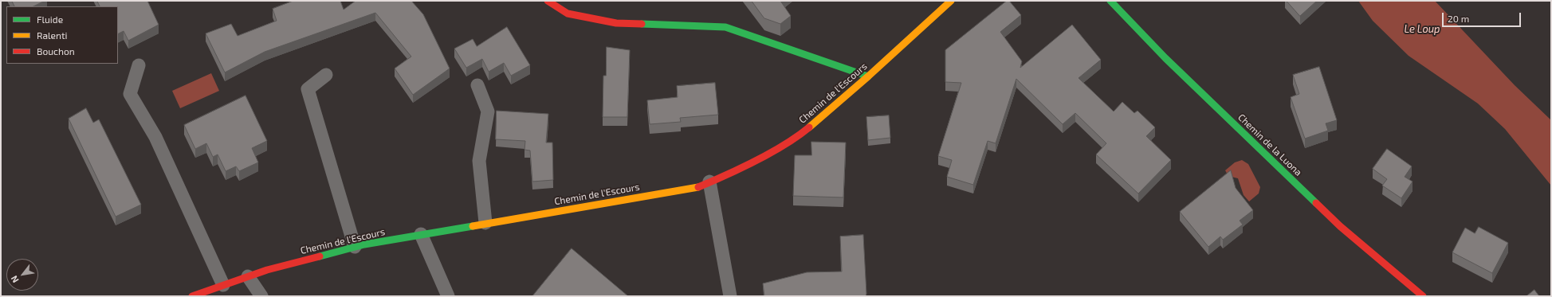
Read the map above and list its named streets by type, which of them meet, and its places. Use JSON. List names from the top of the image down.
{
  "streets": {
    "street": ["Chemin de l'Escours", "Chemin de la Luona"]
  },
  "water": ["Le Loup"],
  "legend": ["Fluide", "Ralenti", "Bouchon"],
  "scale_bar": "20 m",
  "north": "bottom left"
}
